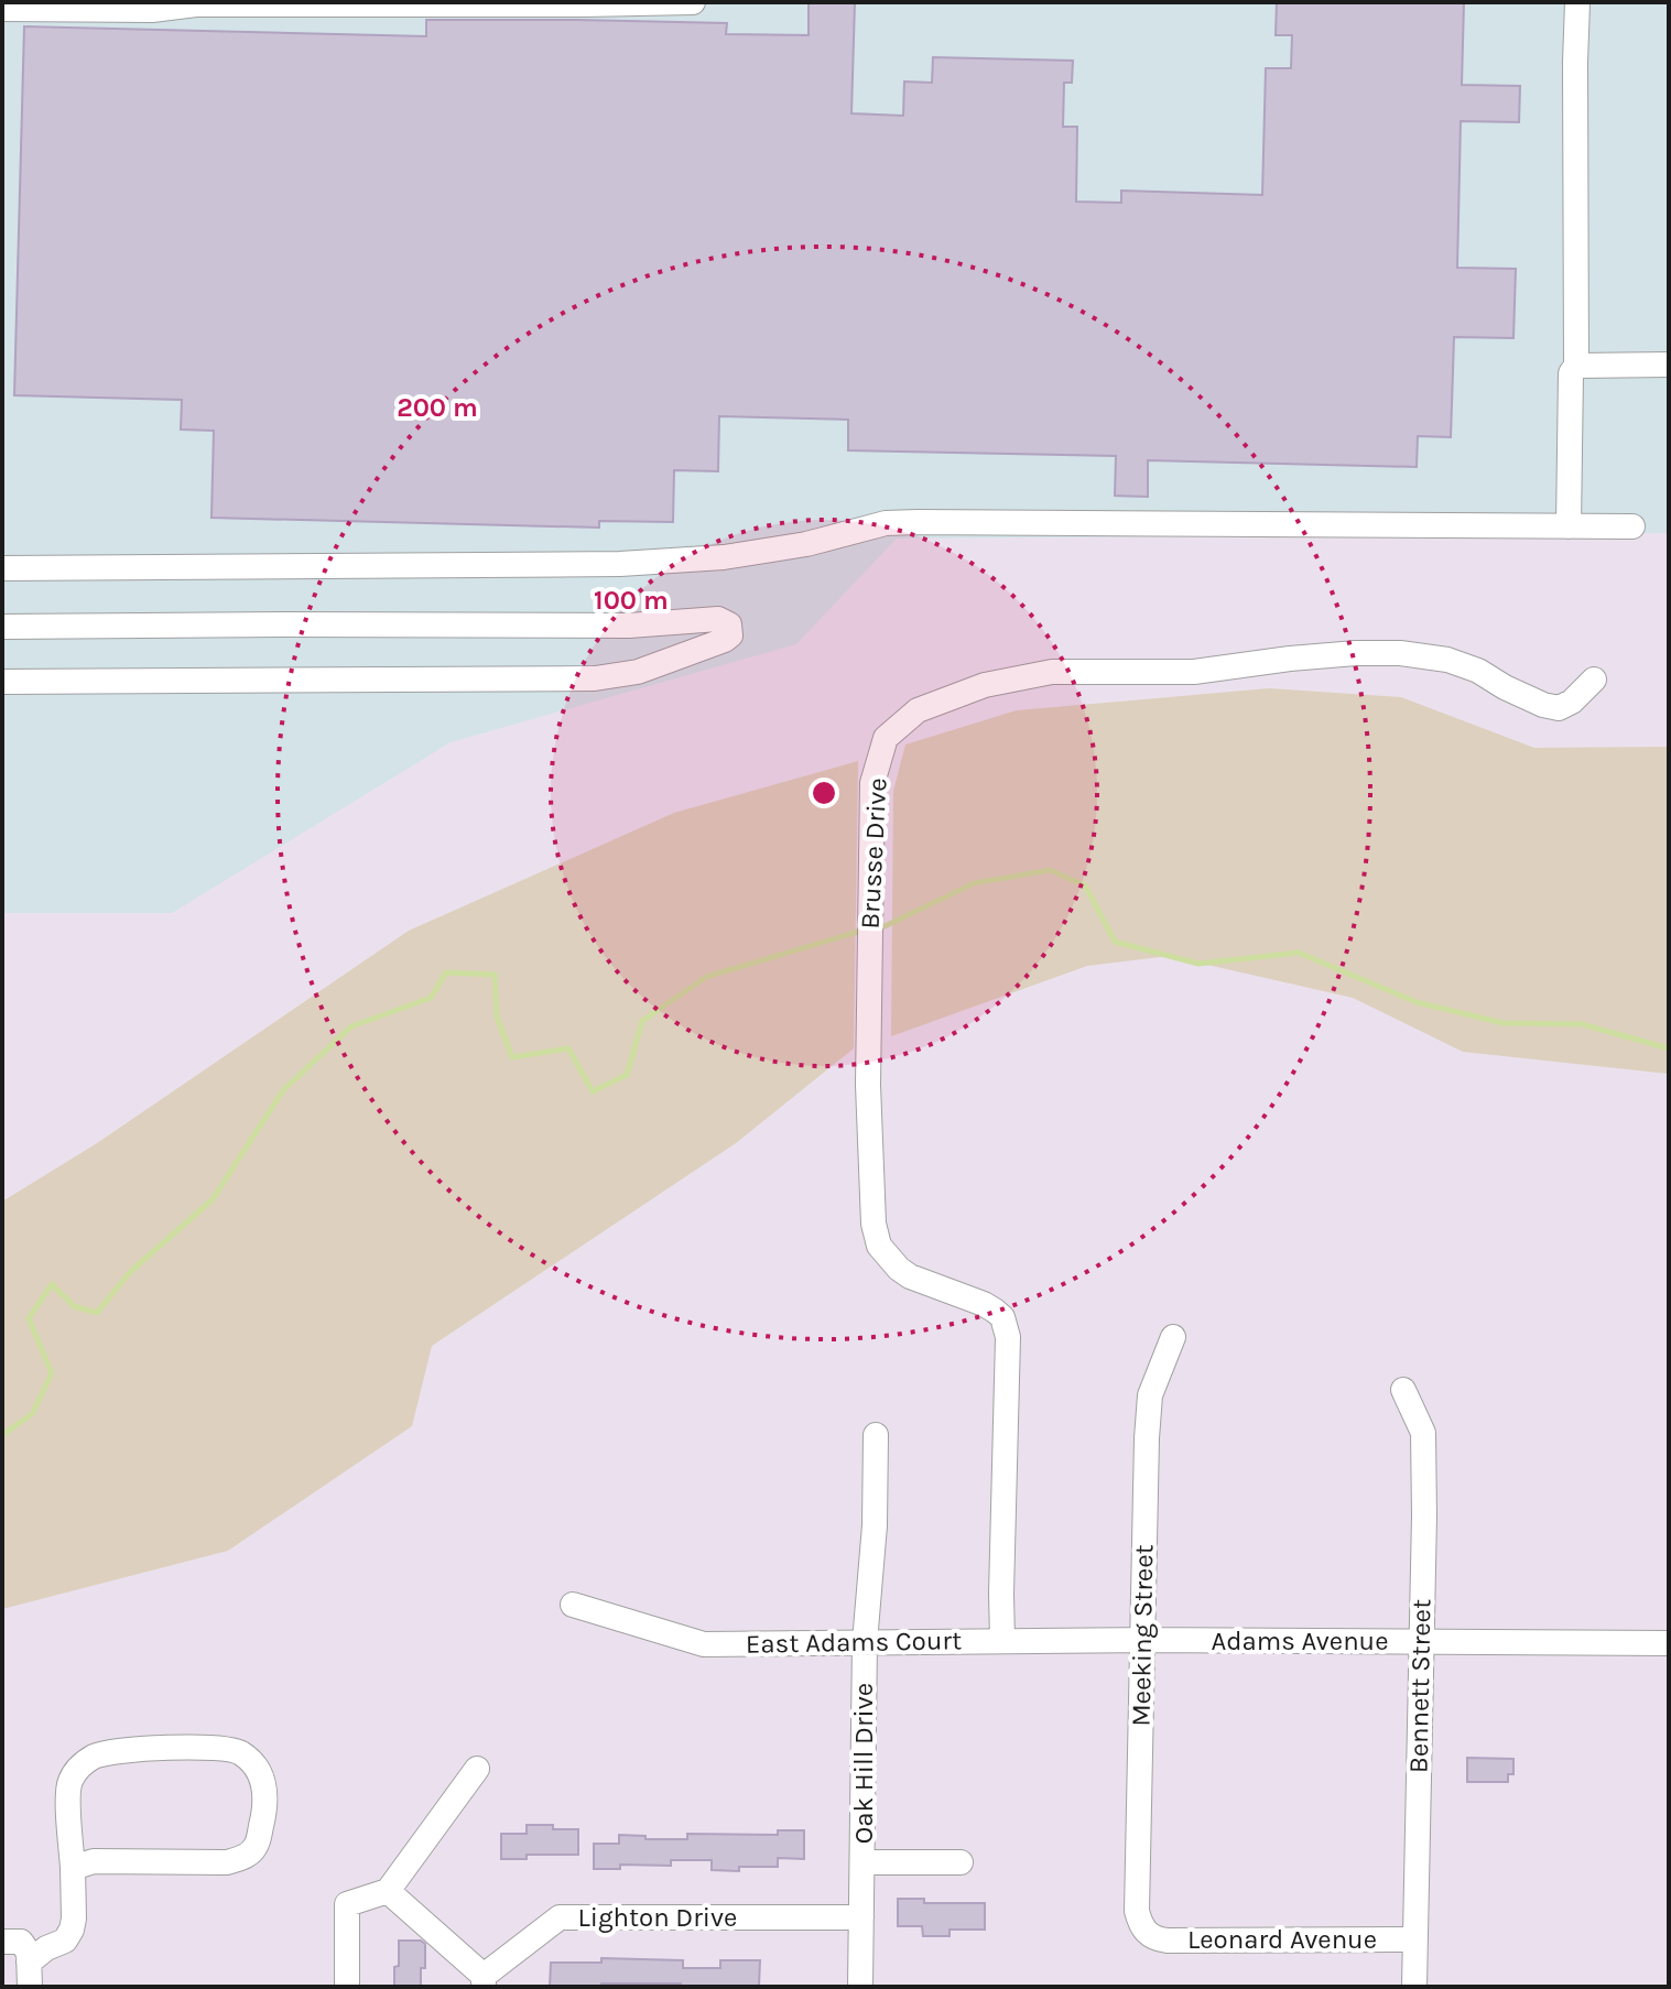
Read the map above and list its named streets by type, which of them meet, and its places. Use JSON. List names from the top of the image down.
{
  "streets": {
    "street": [
      "Brusse Drive",
      "Meeking Street",
      "Adams Avenue",
      "East Adams Court",
      "Bennett Street",
      "Oak Hill Drive",
      "Lighton Drive",
      "Leonard Avenue"
    ]
  },
  "crossings": [
    ["Brusse Drive", "East Adams Court"],
    ["Meeking Street", "Adams Avenue"],
    ["Meeking Street", "East Adams Court"],
    ["Meeking Street", "Leonard Avenue"],
    ["Adams Avenue", "East Adams Court"],
    ["Adams Avenue", "Bennett Street"],
    ["East Adams Court", "Oak Hill Drive"],
    ["Bennett Street", "Leonard Avenue"],
    ["Oak Hill Drive", "Lighton Drive"]
  ],
  "rings": ["200 m", "100 m"]
}
